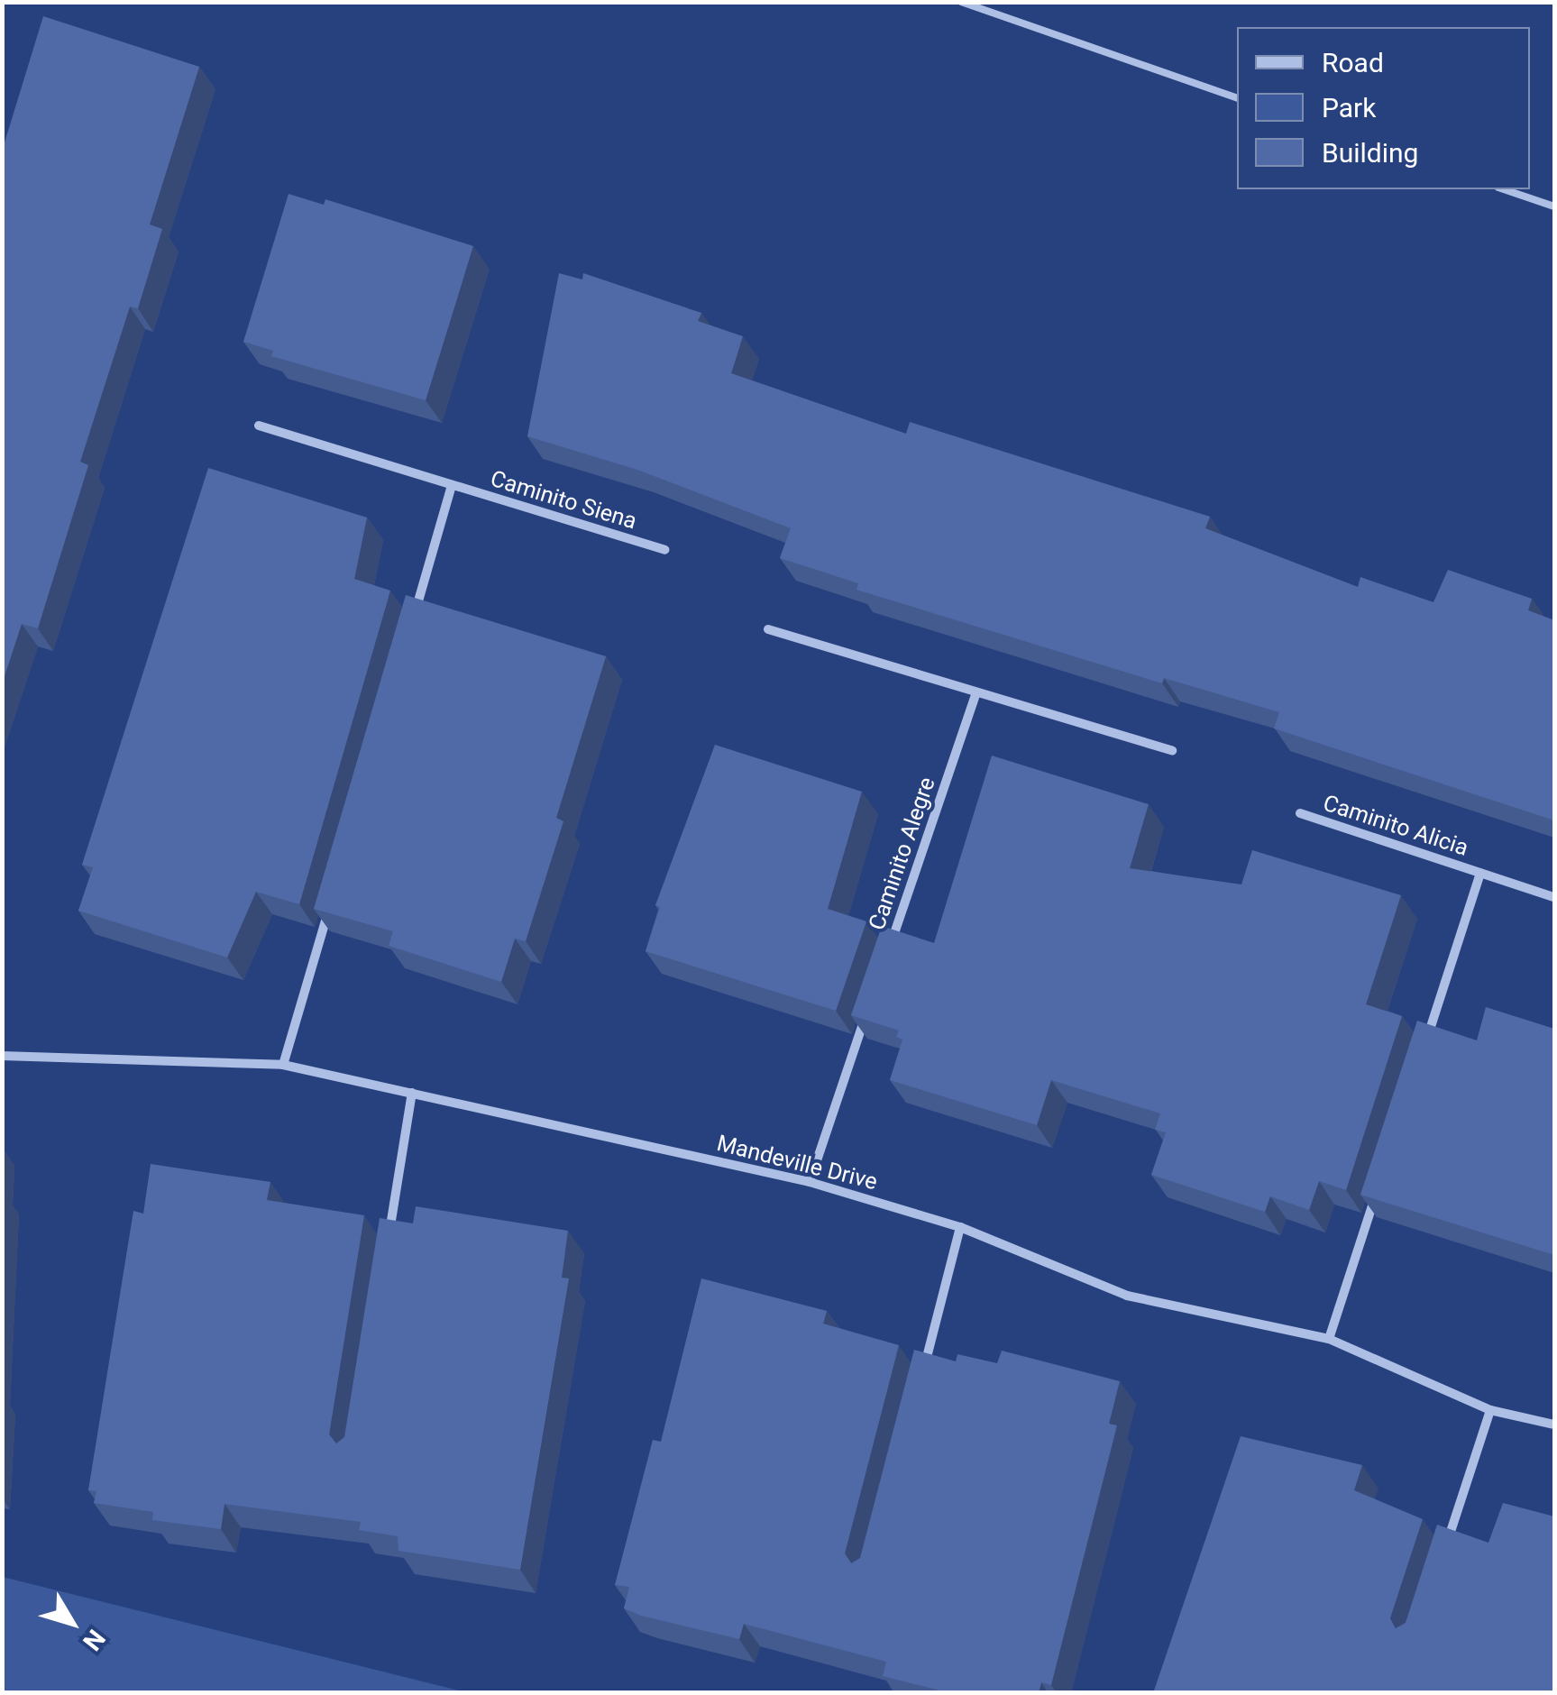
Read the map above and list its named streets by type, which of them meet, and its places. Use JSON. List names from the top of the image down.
{
  "streets": {
    "street": [
      "Caminito Siena",
      "Caminito Alicia",
      "Caminito Alegre",
      "Mandeville Drive"
    ]
  },
  "legend": ["Road", "Park", "Building"],
  "north": "bottom right"
}
